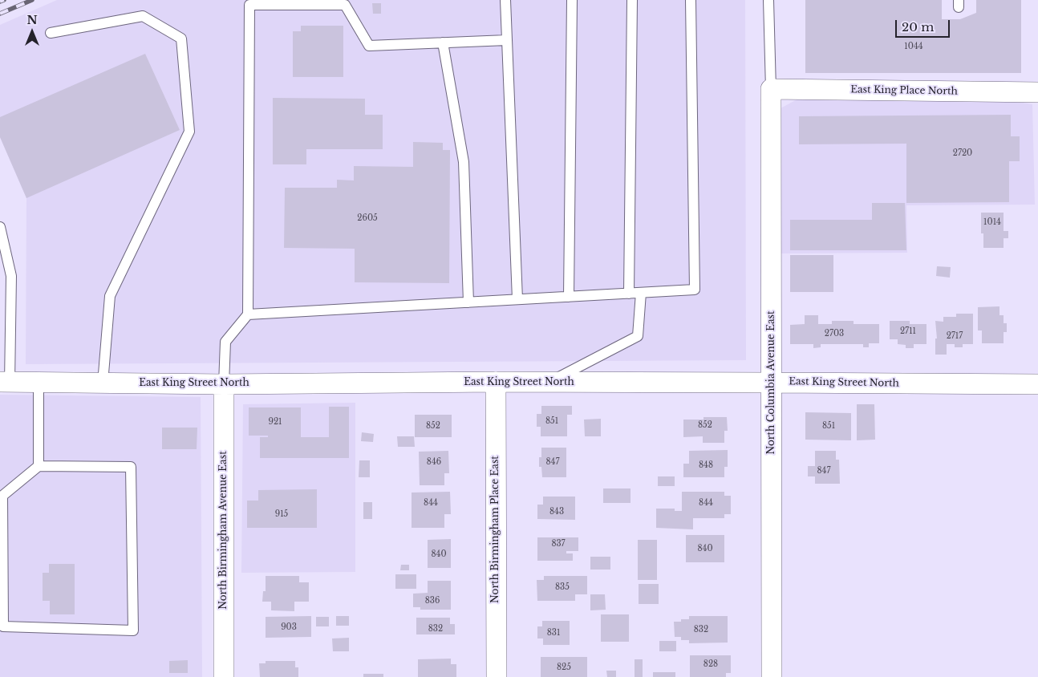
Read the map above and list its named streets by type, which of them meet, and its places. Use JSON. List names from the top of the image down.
{
  "streets": {
    "street": [
      "East King Place North",
      "East King Street North",
      "North Columbia Avenue East",
      "North Birmingham Place East",
      "North Birmingham Avenue East"
    ]
  },
  "crossings": [
    ["East King Place North", "North Columbia Avenue East"],
    ["East King Street North", "North Columbia Avenue East"],
    ["East King Street North", "North Birmingham Place East"],
    ["East King Street North", "North Birmingham Avenue East"]
  ],
  "house_numbers": [
    "1044",
    "2720",
    "2605",
    "1014",
    "2711",
    "2703",
    "2717",
    "851",
    "921",
    "852",
    "852",
    "851",
    "846",
    "847",
    "848",
    "847",
    "844",
    "844",
    "843",
    "915",
    "837",
    "840",
    "840",
    "835",
    "836",
    "903",
    "832",
    "832",
    "831",
    "828",
    "825"
  ],
  "scale_bar": "20 m",
  "north": "top"
}
